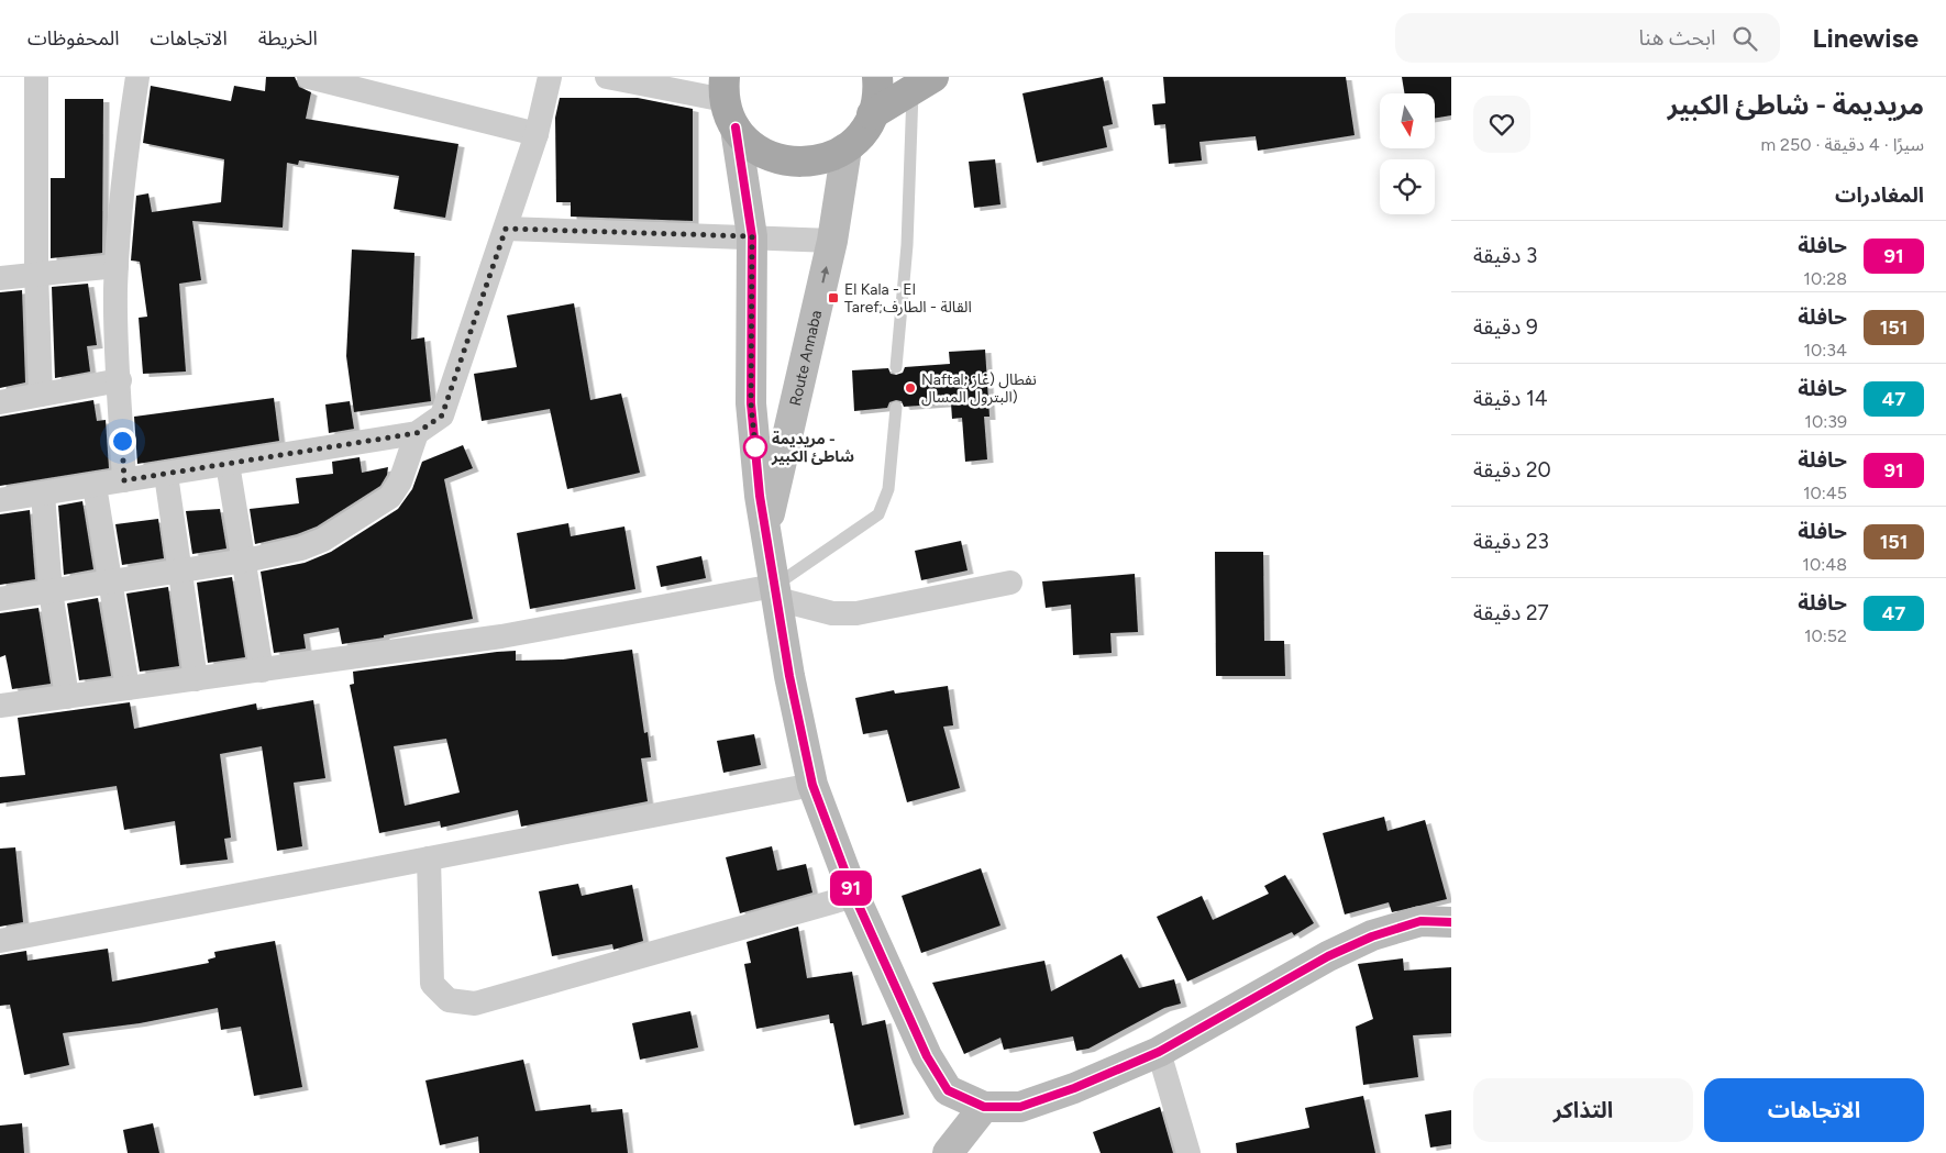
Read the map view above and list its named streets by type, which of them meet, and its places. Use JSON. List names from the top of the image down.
{
  "streets": {
    "main road": ["Route Annaba"]
  },
  "places": {
    "transit": ["El Kala - El Taref;القالة - الطارف"],
    "other": ["Naftal; نفطال (غاز البترول المسال)", "مريديمة - شاطئ الكبير"]
  },
  "lines": ["bus line 91"],
  "north": "bottom",
  "page": {
    "header": "Linewise",
    "search": "ابحث هنا",
    "nav": ["الخريطة", "الاتجاهات", "المحفوظات"],
    "heading": [
      ["مريديمة - شاطئ الكبير", "سيرًا · 4 دقيقة · 250 m"],
      "المغادرات"
    ],
    "on_map": "91",
    "list": [
      {
        "mark": "91",
        "name": "حافلة",
        "note": "10:28",
        "value": "3 دقيقة"
      },
      {
        "mark": "151",
        "name": "حافلة",
        "note": "10:34",
        "value": "9 دقيقة"
      },
      {
        "mark": "47",
        "name": "حافلة",
        "note": "10:39",
        "value": "14 دقيقة"
      },
      {
        "mark": "91",
        "name": "حافلة",
        "note": "10:45",
        "value": "20 دقيقة"
      },
      {
        "mark": "151",
        "name": "حافلة",
        "note": "10:48",
        "value": "23 دقيقة"
      },
      {
        "mark": "47",
        "name": "حافلة",
        "note": "10:52",
        "value": "27 دقيقة"
      }
    ],
    "buttons": ["الاتجاهات", "التذاكر"]
  }
}
